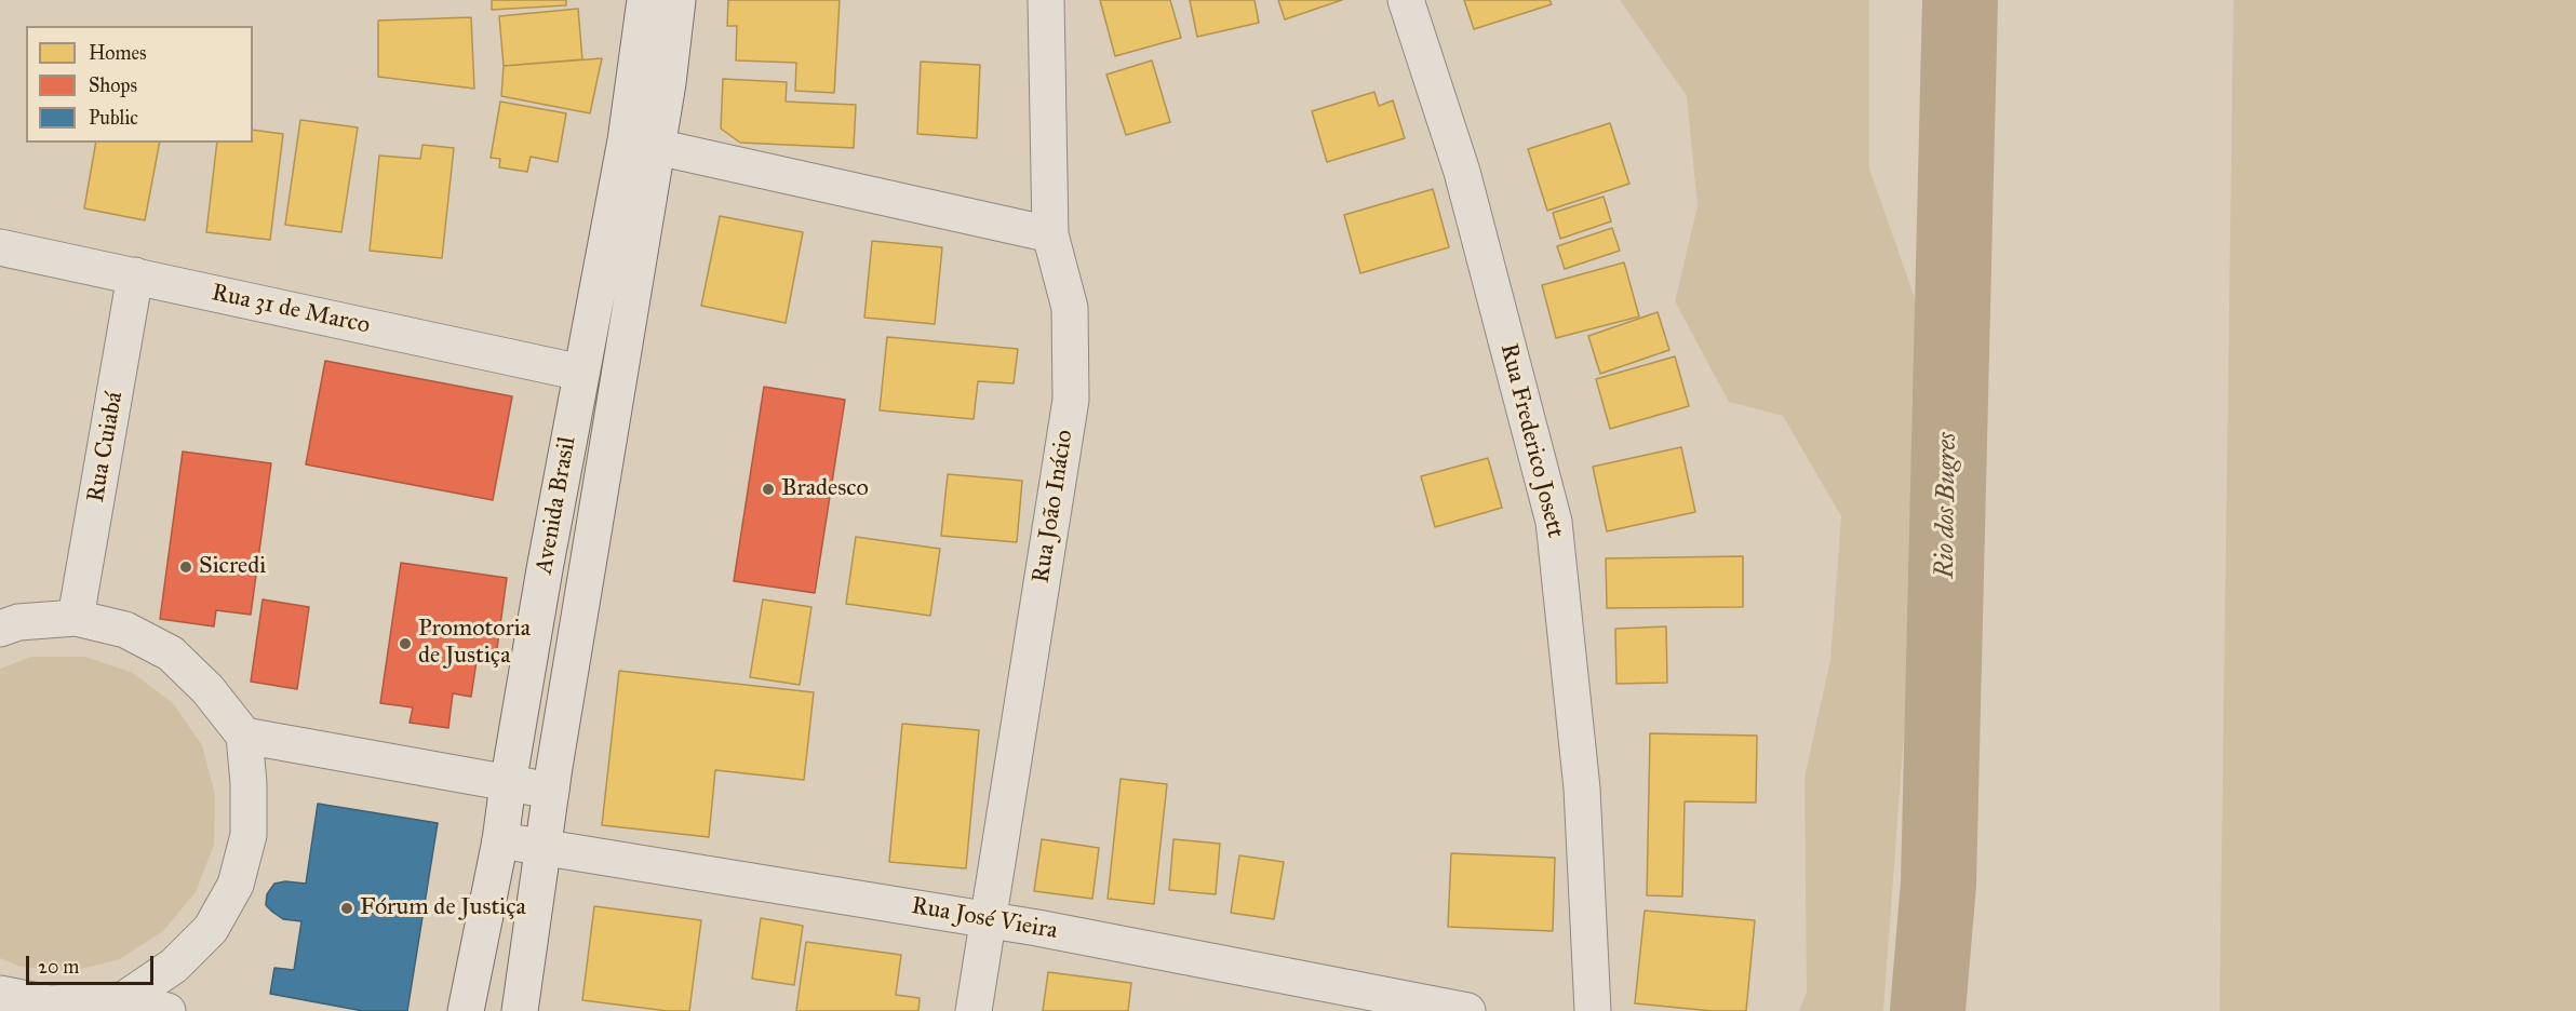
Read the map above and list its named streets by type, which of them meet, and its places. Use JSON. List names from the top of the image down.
{
  "streets": {
    "street": [
      "Rua 31 de Marco",
      "Rua Frederico Josett",
      "Rua Cuiabá",
      "Avenida Brasil",
      "Rua João Inácio",
      "Rua José Vieira"
    ]
  },
  "crossings": [
    ["Rua 31 de Marco", "Rua Cuiabá"],
    ["Rua 31 de Marco", "Avenida Brasil"],
    ["Avenida Brasil", "Rua José Vieira"],
    ["Rua João Inácio", "Rua José Vieira"]
  ],
  "water": ["Rio dos Bugres"],
  "places": [
    "Bradesco",
    "Sicredi",
    "Promotoria de Justiça",
    "Fórum de Justiça"
  ],
  "legend": ["Homes", "Shops", "Public"],
  "scale_bar": "20 m"
}
